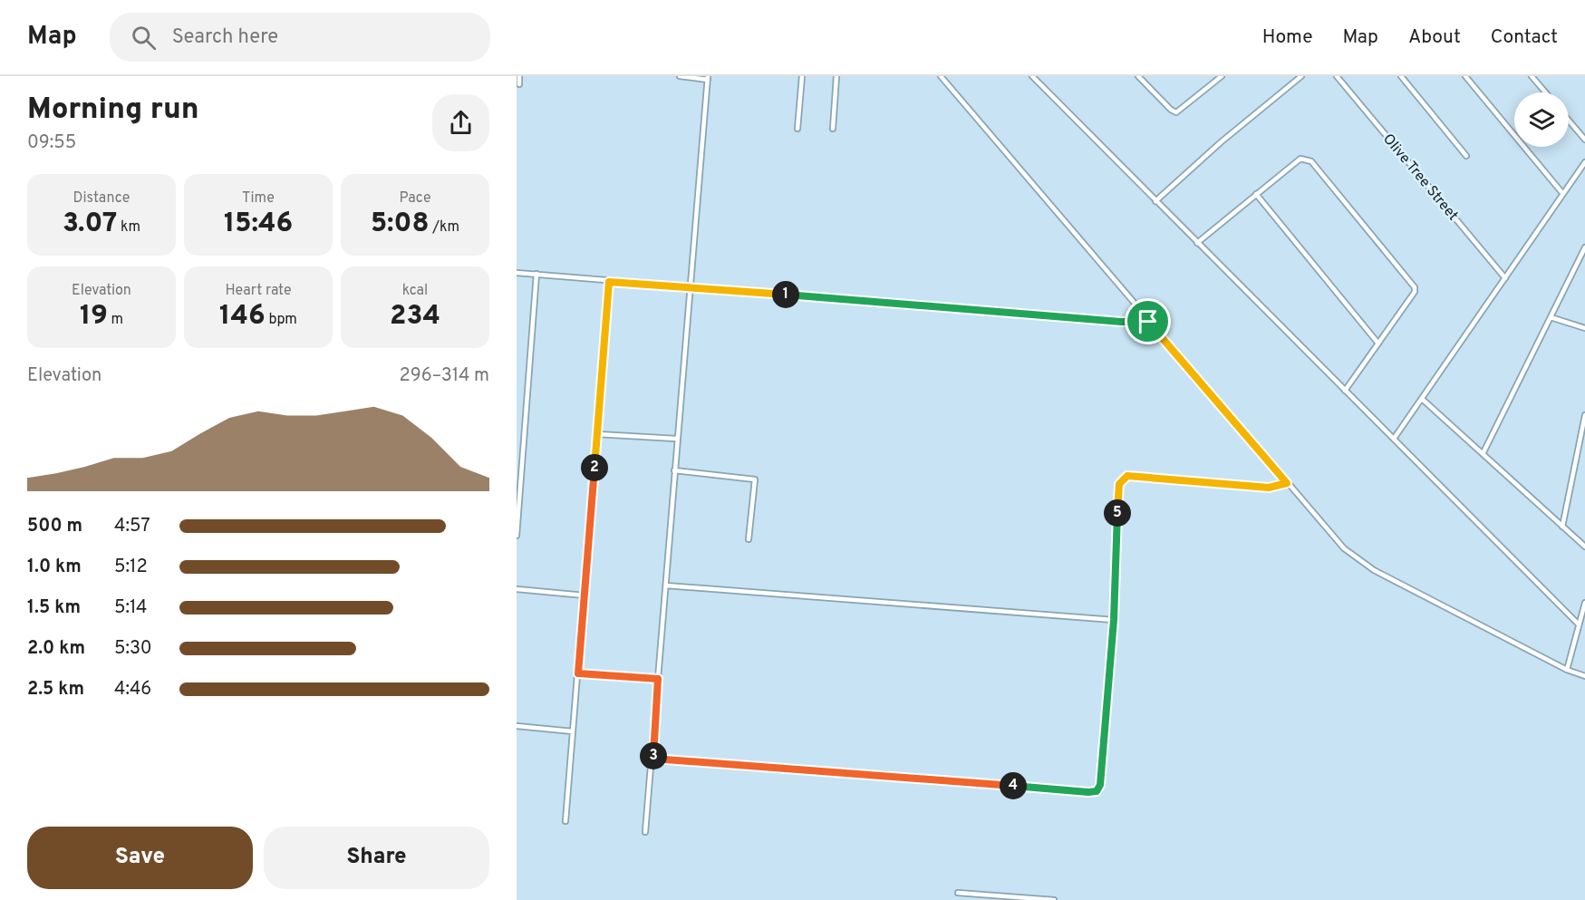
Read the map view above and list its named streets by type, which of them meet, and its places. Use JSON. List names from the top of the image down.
{
  "streets": {
    "street": ["Olive Tree Street"]
  },
  "page": {
    "header": "Map",
    "search": "Search here",
    "nav": [
      "Home",
      "Map",
      "About",
      "Contact"
    ],
    "heading": ["Morning run", "09:55"],
    "stats": [
      ["Distance", "3.07 km"],
      ["Time", "15:46"],
      ["Pace", "5:08 /km"],
      ["Elevation", "19 m"],
      ["Heart rate", "146 bpm"],
      ["kcal", "234"]
    ],
    "pins": [
      "1",
      "2",
      "5",
      "3",
      "4"
    ],
    "chart": ["Elevation", "296–314 m"],
    "list": [
      {
        "name": "500 m",
        "note": "4:57"
      },
      {
        "name": "1.0 km",
        "note": "5:12"
      },
      {
        "name": "1.5 km",
        "note": "5:14"
      },
      {
        "name": "2.0 km",
        "note": "5:30"
      },
      {
        "name": "2.5 km",
        "note": "4:46"
      }
    ],
    "buttons": ["Save", "Share"]
  }
}
